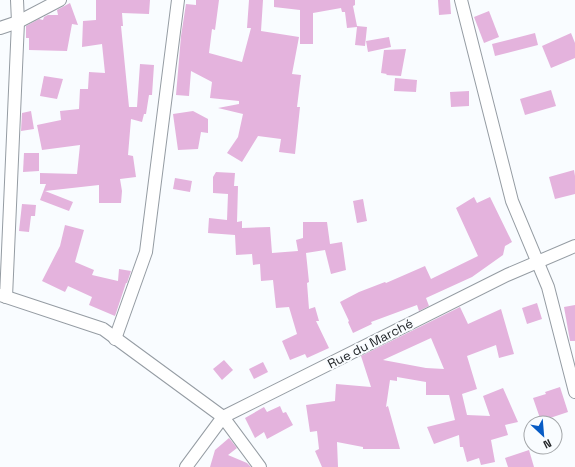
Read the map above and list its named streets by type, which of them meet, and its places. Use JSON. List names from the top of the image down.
{
  "streets": {
    "street": ["Rue du Marché"]
  },
  "north": "bottom right"
}
